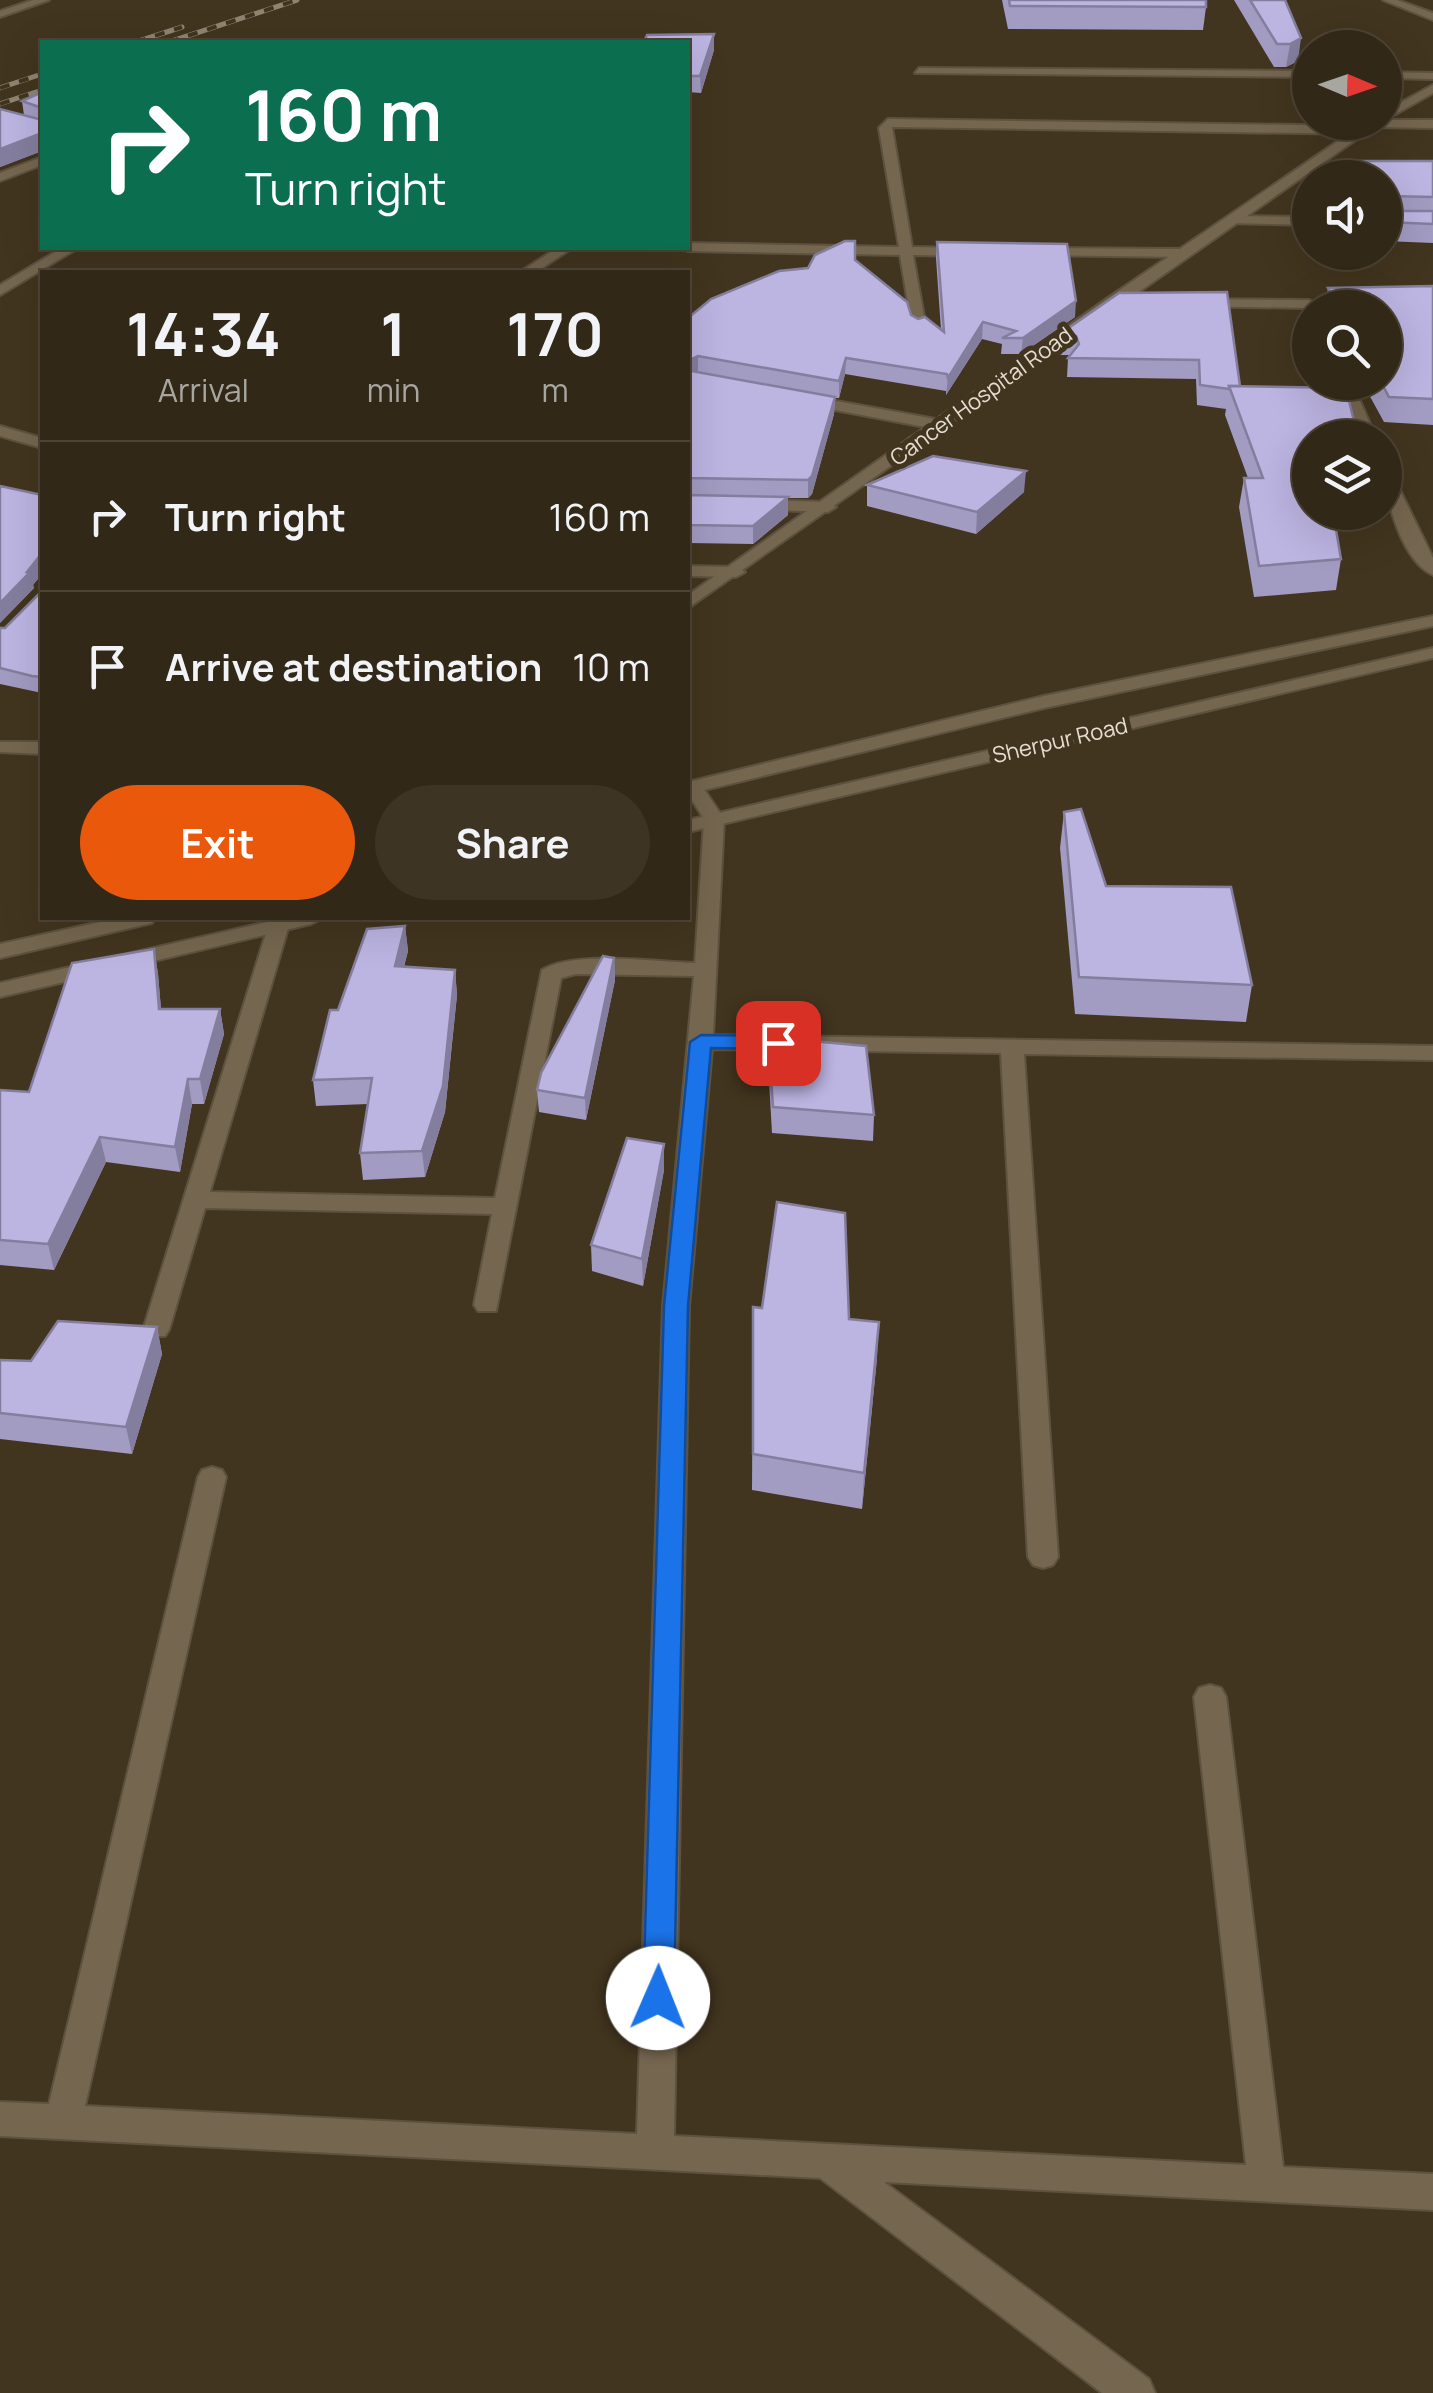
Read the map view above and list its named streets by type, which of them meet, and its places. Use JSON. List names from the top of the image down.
{
  "streets": {
    "street": ["Cancer Hospital Road", "Sherpur Road"]
  },
  "north": "right",
  "page": {
    "turn": ["160 m", "Turn right"],
    "eta": [
      "14:34",
      "Arrival",
      "1",
      "min",
      "170",
      "m"
    ],
    "list": [
      {
        "name": "Turn right",
        "value": "160 m"
      },
      {
        "name": "Arrive at destination",
        "value": "10 m"
      }
    ],
    "buttons": ["Exit", "Share"]
  }
}
